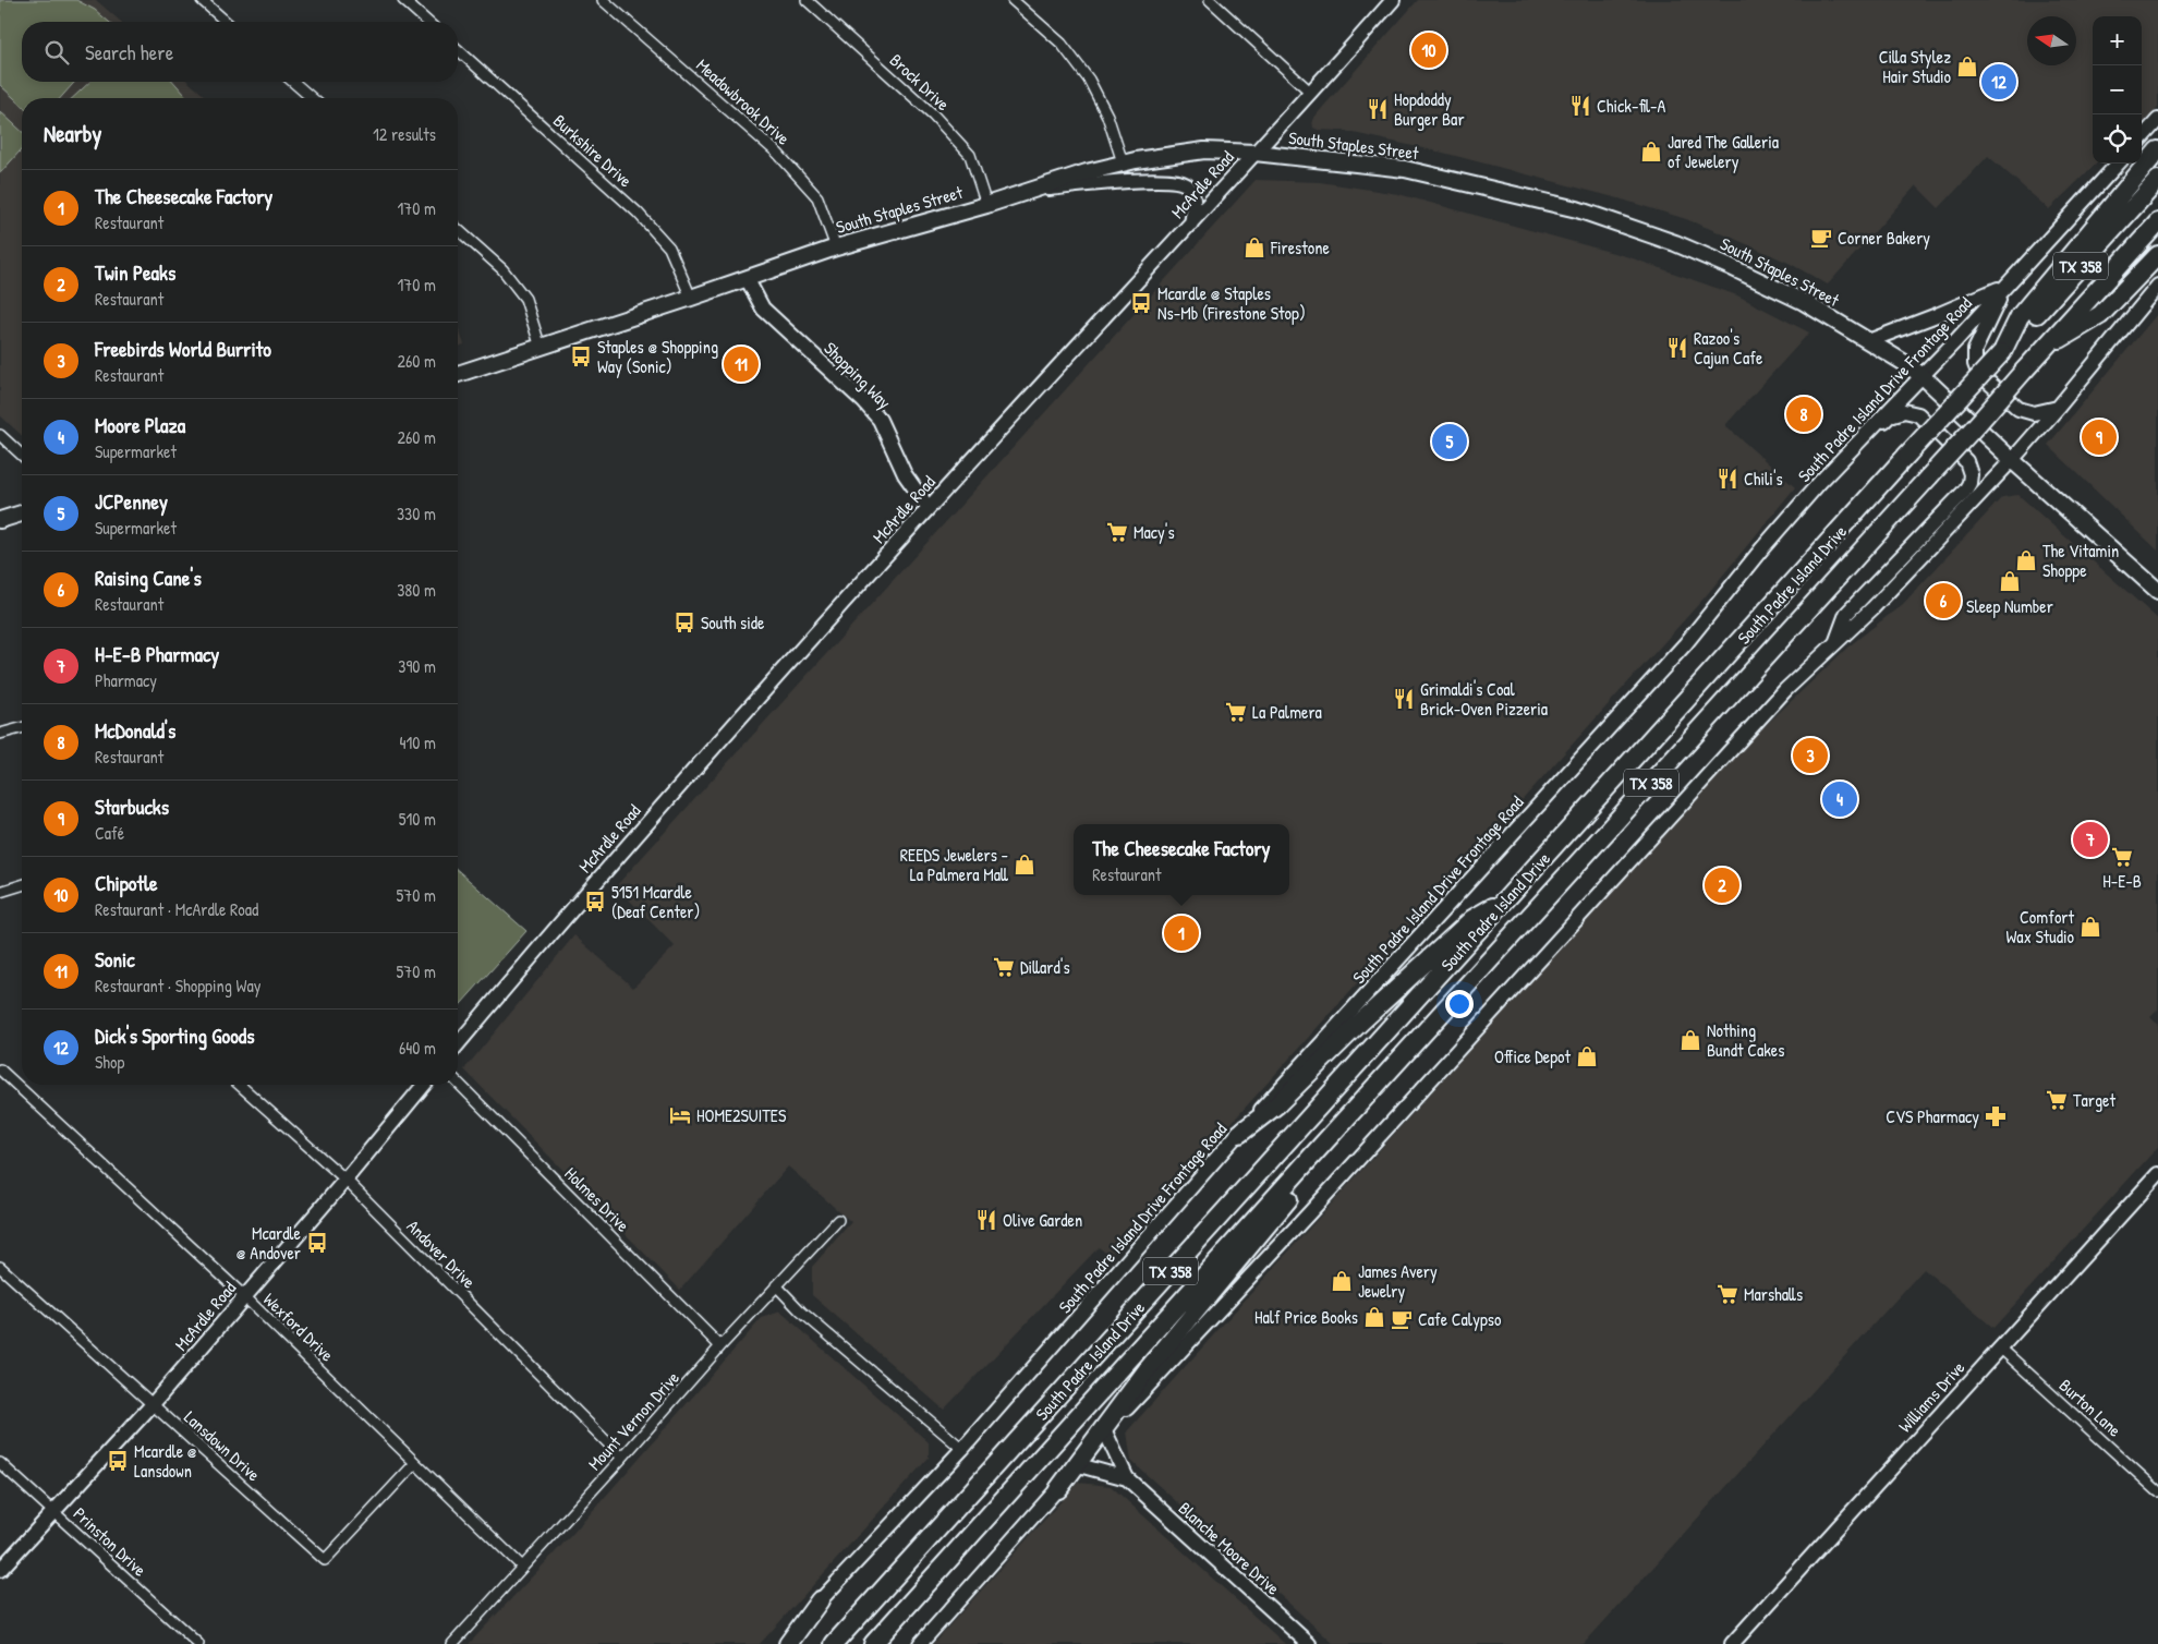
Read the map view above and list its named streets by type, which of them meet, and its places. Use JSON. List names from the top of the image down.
{
  "streets": {
    "highway": ["TX 358", "South Padre Island Drive"],
    "main road": [
      "South Staples Street",
      "McArdle Road",
      "Shopping Way",
      "South Padre Island Drive Frontage Road",
      "Williams Drive",
      "Blanche Moore Drive"
    ],
    "street": [
      "Brock Drive",
      "Meadowbrook Drive",
      "Burkshire Drive",
      "Holmes Drive",
      "Andover Drive",
      "Wexford Drive",
      "Burton Lane",
      "Mount Vernon Drive",
      "Lansdown Drive",
      "Prinston Drive"
    ]
  },
  "crossings": [
    ["Brock Drive", "South Staples Street"],
    ["Meadowbrook Drive", "South Staples Street"],
    ["South Staples Street", "Burkshire Drive"],
    ["South Staples Street", "McArdle Road"],
    ["South Staples Street", "Shopping Way"],
    ["South Staples Street", "South Padre Island Drive Frontage Road"],
    ["McArdle Road", "Shopping Way"],
    ["McArdle Road", "Andover Drive"],
    ["McArdle Road", "Wexford Drive"],
    ["McArdle Road", "Lansdown Drive"],
    ["McArdle Road", "Prinston Drive"],
    ["Holmes Drive", "Mount Vernon Drive"],
    ["Andover Drive", "Mount Vernon Drive"],
    ["Wexford Drive", "Mount Vernon Drive"],
    ["Wexford Drive", "Lansdown Drive"],
    ["Williams Drive", "Burton Lane"]
  ],
  "places": {
    "shop": [
      "Cilla Stylez Hair Studio",
      "Jared The Galleria of Jewelery",
      "Firestone",
      "The Vitamin Shoppe",
      "Sleep Number",
      "REEDS Jewelers - La Palmera Mall",
      "Comfort Wax Studio",
      "Nothing Bundt Cakes",
      "Office Depot",
      "James Avery Jewelry",
      "Half Price Books"
    ],
    "restaurant": [
      "Chick-fil-A",
      "Hopdoddy Burger Bar",
      "Razoo's Cajun Cafe",
      "Chili's",
      "Grimaldi's Coal Brick-Oven Pizzeria",
      "Olive Garden"
    ],
    "cafe": ["Corner Bakery", "Cafe Calypso"],
    "bus stop": [
      "Mcardle @ Staples Ns-Mb (Firestone Stop)",
      "Staples @ Shopping Way (Sonic)",
      "South side",
      "5151 Mcardle (Deaf Center)",
      "Mcardle @ Andover",
      "Mcardle @ Lansdown"
    ],
    "supermarket": [
      "Macy's",
      "La Palmera",
      "H-E-B",
      "Dillard's",
      "Target",
      "Marshalls"
    ],
    "hotel": ["HOME2SUITES"],
    "pharmacy": ["CVS Pharmacy"]
  },
  "north": "left",
  "page": {
    "map_buttons": ["+", "−"],
    "search": "Search here",
    "pins": [
      "10",
      "12",
      "11",
      "8",
      "9",
      "5",
      "6",
      "3",
      "4",
      "7",
      "2",
      "1"
    ],
    "heading": ["Nearby", "12 results"],
    "list": [
      {
        "mark": "1",
        "name": "The Cheesecake Factory",
        "note": "Restaurant",
        "value": "170 m"
      },
      {
        "mark": "2",
        "name": "Twin Peaks",
        "note": "Restaurant",
        "value": "170 m"
      },
      {
        "mark": "3",
        "name": "Freebirds World Burrito",
        "note": "Restaurant",
        "value": "260 m"
      },
      {
        "mark": "4",
        "name": "Moore Plaza",
        "note": "Supermarket",
        "value": "260 m"
      },
      {
        "mark": "5",
        "name": "JCPenney",
        "note": "Supermarket",
        "value": "330 m"
      },
      {
        "mark": "6",
        "name": "Raising Cane's",
        "note": "Restaurant",
        "value": "380 m"
      },
      {
        "mark": "7",
        "name": "H-E-B Pharmacy",
        "note": "Pharmacy",
        "value": "390 m"
      },
      {
        "mark": "8",
        "name": "McDonald's",
        "note": "Restaurant",
        "value": "410 m"
      },
      {
        "mark": "9",
        "name": "Starbucks",
        "note": "Café",
        "value": "510 m"
      },
      {
        "mark": "10",
        "name": "Chipotle",
        "note": "Restaurant · McArdle Road",
        "value": "570 m"
      },
      {
        "mark": "11",
        "name": "Sonic",
        "note": "Restaurant · Shopping Way",
        "value": "570 m"
      },
      {
        "mark": "12",
        "name": "Dick's Sporting Goods",
        "note": "Shop",
        "value": "640 m"
      }
    ],
    "popup": ["The Cheesecake Factory", "Restaurant"]
  }
}
